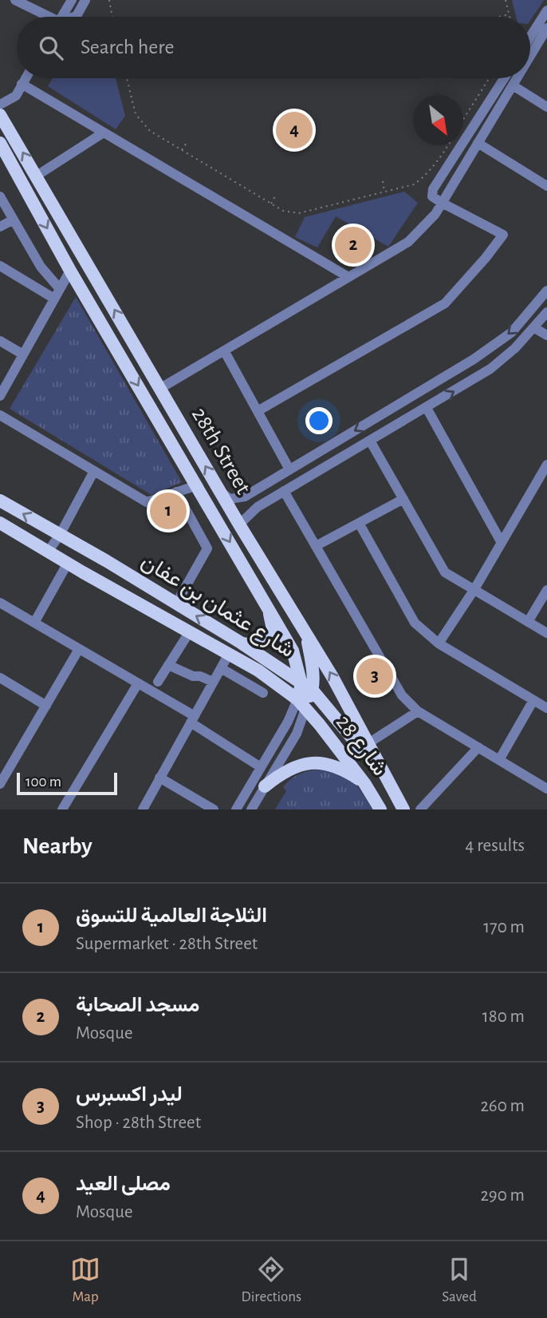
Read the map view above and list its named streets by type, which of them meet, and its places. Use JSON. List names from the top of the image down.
{
  "streets": {
    "main road": ["28th Street", "شارع عثمان بن عفان", "شارع 28"]
  },
  "crossings": [
    ["28th Street", "شارع عثمان بن عفان"],
    ["شارع عثمان بن عفان", "شارع 28"]
  ],
  "scale_bar": "100 m",
  "north": "bottom right",
  "page": {
    "search": "Search here",
    "pins": [
      "4",
      "2",
      "1",
      "3"
    ],
    "scale": "100 m",
    "heading": ["Nearby", "4 results"],
    "list": [
      {
        "mark": "1",
        "name": "الثلاجة العالمية للتسوق",
        "note": "Supermarket · 28th Street",
        "value": "170 m"
      },
      {
        "mark": "2",
        "name": "مسجد الصحابة",
        "note": "Mosque",
        "value": "180 m"
      },
      {
        "mark": "3",
        "name": "ليدر اكسبرس",
        "note": "Shop · 28th Street",
        "value": "260 m"
      },
      {
        "mark": "4",
        "name": "مصلى العيد",
        "note": "Mosque",
        "value": "290 m"
      }
    ],
    "nav": ["Map", "Directions", "Saved"]
  }
}
